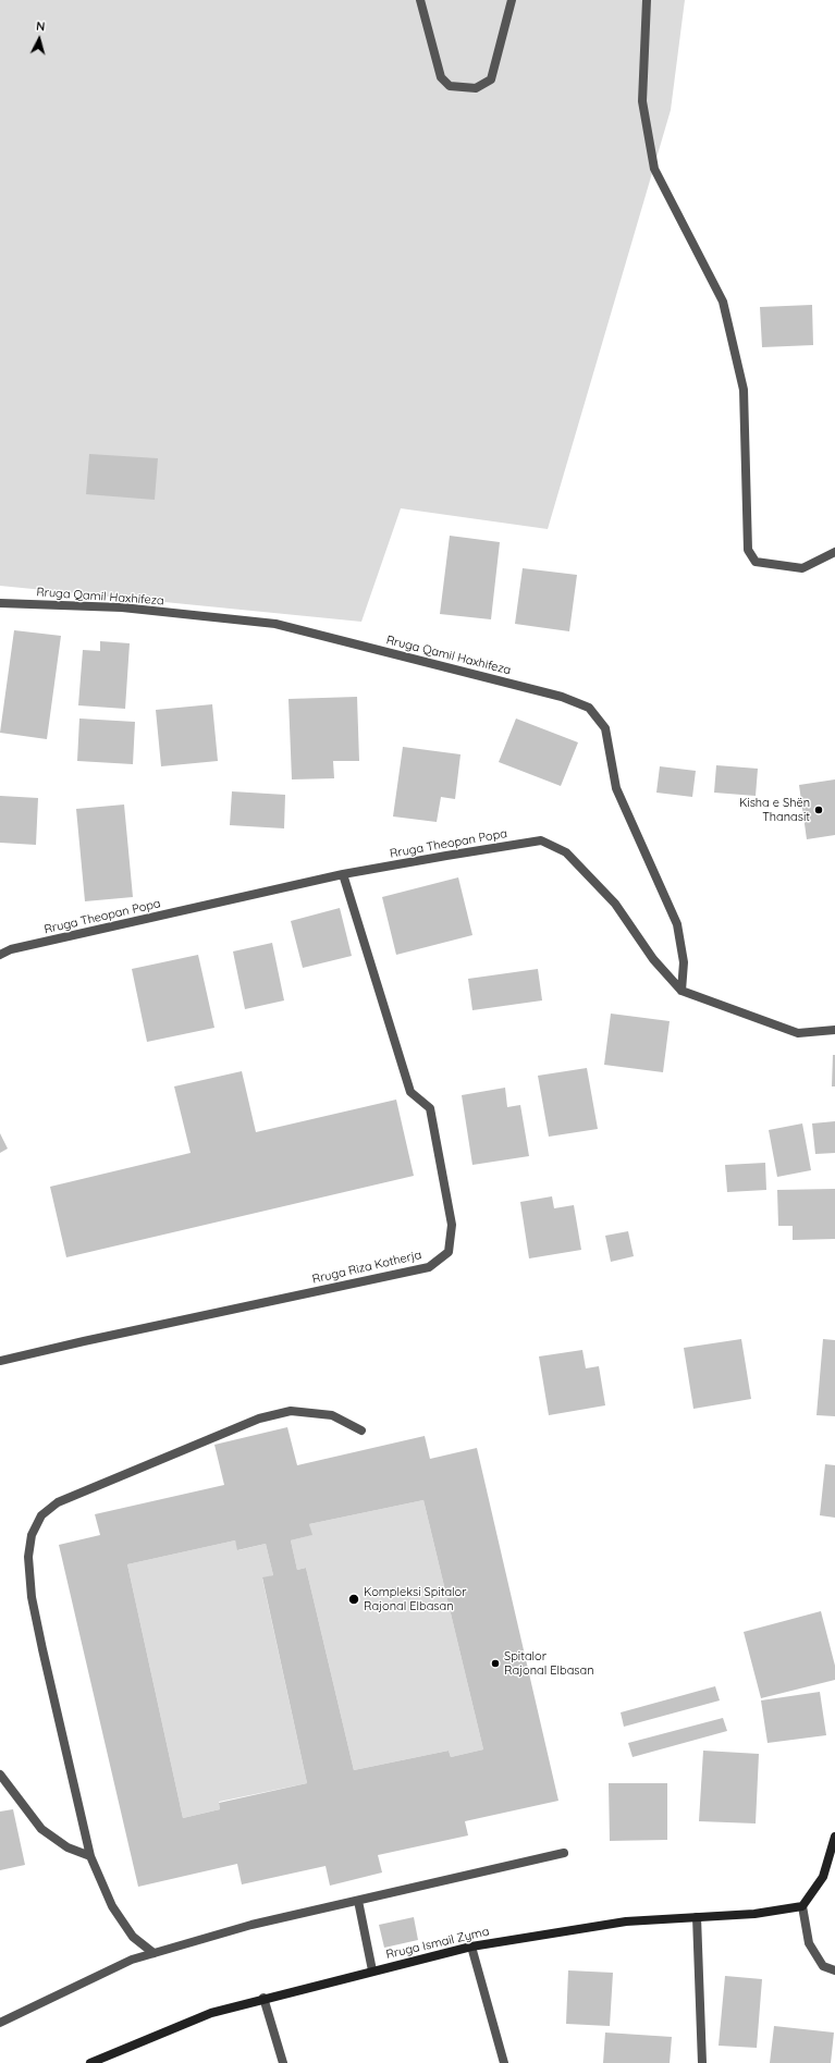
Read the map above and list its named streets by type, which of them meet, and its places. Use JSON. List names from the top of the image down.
{
  "streets": {
    "main road": ["Rruga Ismail Zyma"],
    "street": ["Rruga Qamil Haxhifeza", "Rruga Theopan Popa", "Rruga Riza Kotherja"]
  },
  "crossings": [
    ["Rruga Qamil Haxhifeza", "Rruga Theopan Popa"],
    ["Rruga Theopan Popa", "Rruga Riza Kotherja"]
  ],
  "places": ["Kisha e Shën Thanasit", "Kompleksi Spitalor Rajonal Elbasan", "Spitalor Rajonal Elbasan"],
  "north": "top"
}
